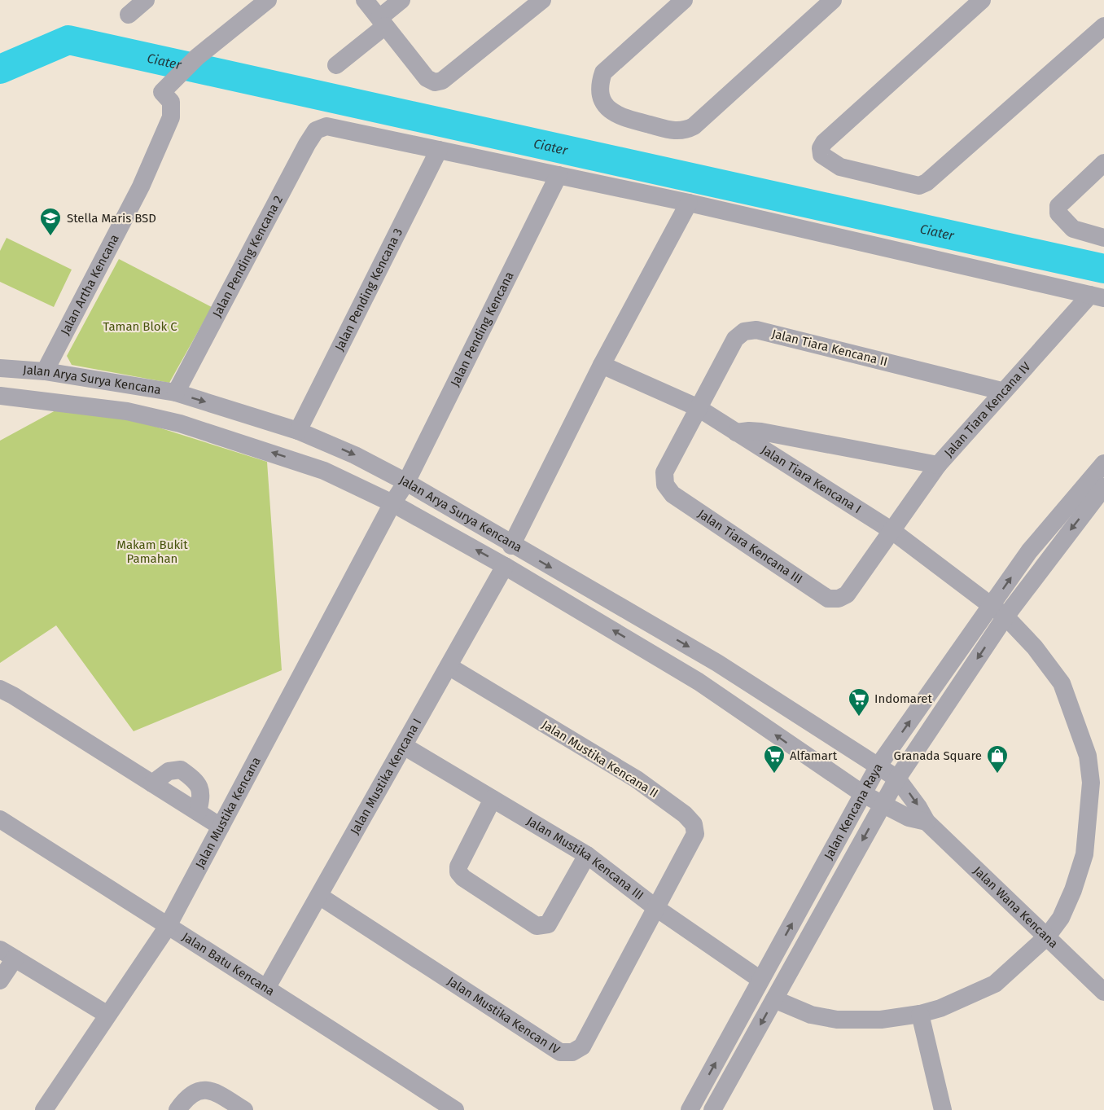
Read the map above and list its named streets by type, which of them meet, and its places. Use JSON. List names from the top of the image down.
{
  "streets": {
    "street": [
      "Jalan Pending Kencana 2",
      "Jalan Artha Kencana",
      "Jalan Pending Kencana 3",
      "Jalan Pending Kencana",
      "Jalan Tiara Kencana II",
      "Jalan Arya Surya Kencana",
      "Jalan Tiara Kencana IV",
      "Jalan Tiara Kencana I",
      "Jalan Tiara Kencana III",
      "Jalan Mustika Kencana II",
      "Jalan Mustika Kencana I",
      "Jalan Kencana Raya",
      "Jalan Mustika Kencana",
      "Jalan Mustika Kencana III",
      "Jalan Wana Kencana",
      "Jalan Batu Kencana",
      "Jalan Mustika Kencan IV"
    ]
  },
  "crossings": [
    ["Jalan Pending Kencana 2", "Jalan Pending Kencana 3"],
    ["Jalan Pending Kencana 2", "Jalan Arya Surya Kencana"],
    ["Jalan Artha Kencana", "Jalan Arya Surya Kencana"],
    ["Jalan Pending Kencana 3", "Jalan Arya Surya Kencana"],
    ["Jalan Pending Kencana", "Jalan Arya Surya Kencana"],
    ["Jalan Pending Kencana", "Jalan Mustika Kencana"],
    ["Jalan Tiara Kencana II", "Jalan Tiara Kencana IV"],
    ["Jalan Tiara Kencana II", "Jalan Tiara Kencana I"],
    ["Jalan Tiara Kencana II", "Jalan Tiara Kencana III"],
    ["Jalan Arya Surya Kencana", "Jalan Mustika Kencana I"],
    ["Jalan Arya Surya Kencana", "Jalan Kencana Raya"],
    ["Jalan Arya Surya Kencana", "Jalan Mustika Kencana"],
    ["Jalan Arya Surya Kencana", "Jalan Wana Kencana"],
    ["Jalan Tiara Kencana IV", "Jalan Tiara Kencana I"],
    ["Jalan Tiara Kencana IV", "Jalan Tiara Kencana III"],
    ["Jalan Tiara Kencana I", "Jalan Tiara Kencana III"],
    ["Jalan Tiara Kencana I", "Jalan Kencana Raya"],
    ["Jalan Tiara Kencana I", "Jalan Wana Kencana"],
    ["Jalan Mustika Kencana II", "Jalan Mustika Kencana I"],
    ["Jalan Mustika Kencana II", "Jalan Mustika Kencana III"],
    ["Jalan Mustika Kencana II", "Jalan Mustika Kencan IV"],
    ["Jalan Mustika Kencana I", "Jalan Mustika Kencana III"],
    ["Jalan Mustika Kencana I", "Jalan Batu Kencana"],
    ["Jalan Mustika Kencana I", "Jalan Mustika Kencan IV"],
    ["Jalan Kencana Raya", "Jalan Mustika Kencana III"],
    ["Jalan Kencana Raya", "Jalan Wana Kencana"],
    ["Jalan Mustika Kencana", "Jalan Batu Kencana"],
    ["Jalan Mustika Kencana III", "Jalan Mustika Kencan IV"]
  ],
  "water": ["Ciater"],
  "parks": ["Taman Blok C", "Makam Bukit Pamahan"],
  "places": {
    "school or university": ["Stella Maris BSD"],
    "supermarket": ["Indomaret", "Alfamart"],
    "shop": ["Granada Square"]
  }
}
